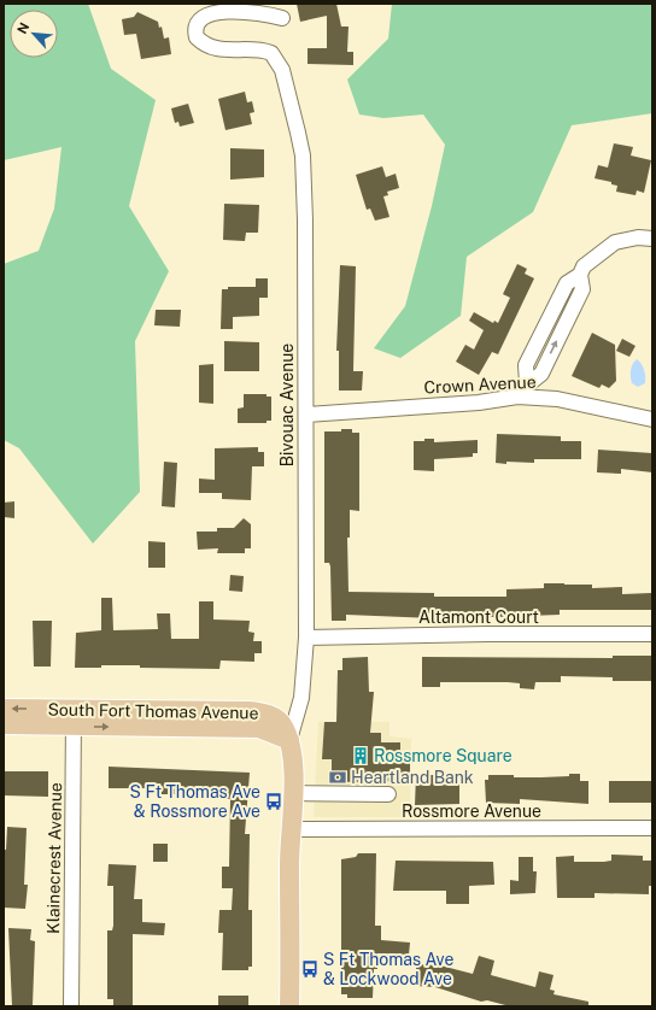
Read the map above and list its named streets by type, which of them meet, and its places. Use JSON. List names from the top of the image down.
{
  "streets": {
    "main road": ["South Fort Thomas Avenue"],
    "street": [
      "Crown Avenue",
      "Bivouac Avenue",
      "Altamont Court",
      "Rossmore Avenue",
      "Klainecrest Avenue"
    ]
  },
  "crossings": [
    ["Crown Avenue", "Bivouac Avenue"],
    ["Bivouac Avenue", "Altamont Court"],
    ["Bivouac Avenue", "South Fort Thomas Avenue"],
    ["South Fort Thomas Avenue", "Rossmore Avenue"],
    ["South Fort Thomas Avenue", "Klainecrest Avenue"]
  ],
  "places": {
    "building": ["Rossmore Square"],
    "bank": ["Heartland Bank"],
    "bus stop": ["S Ft Thomas Ave & Rossmore Ave", "S Ft Thomas Ave & Lockwood Ave"]
  },
  "north": "top left"
}
